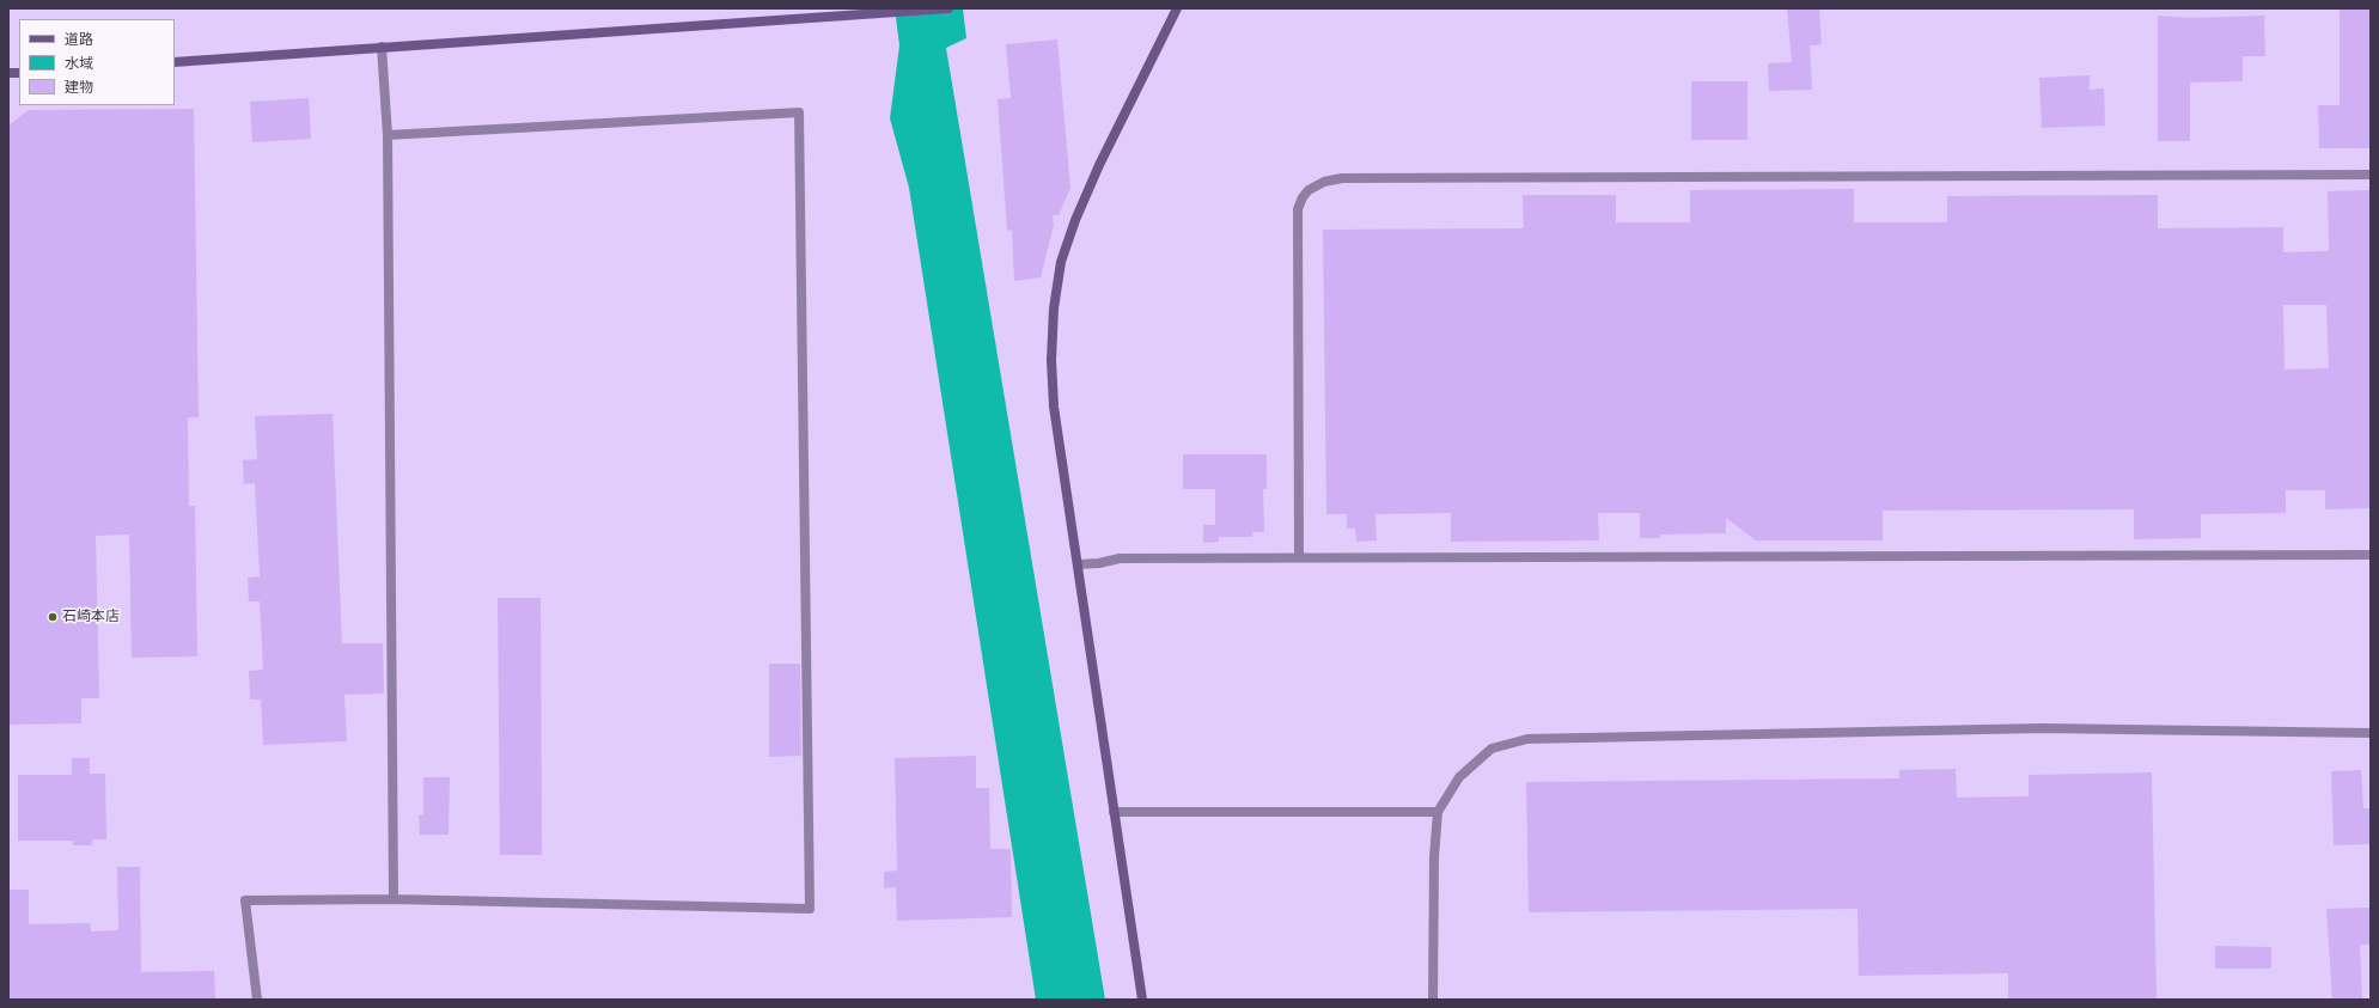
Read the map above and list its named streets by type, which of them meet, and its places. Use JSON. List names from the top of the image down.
{
  "places": ["石崎本店"],
  "legend": ["道路", "水域", "建物"]
}
